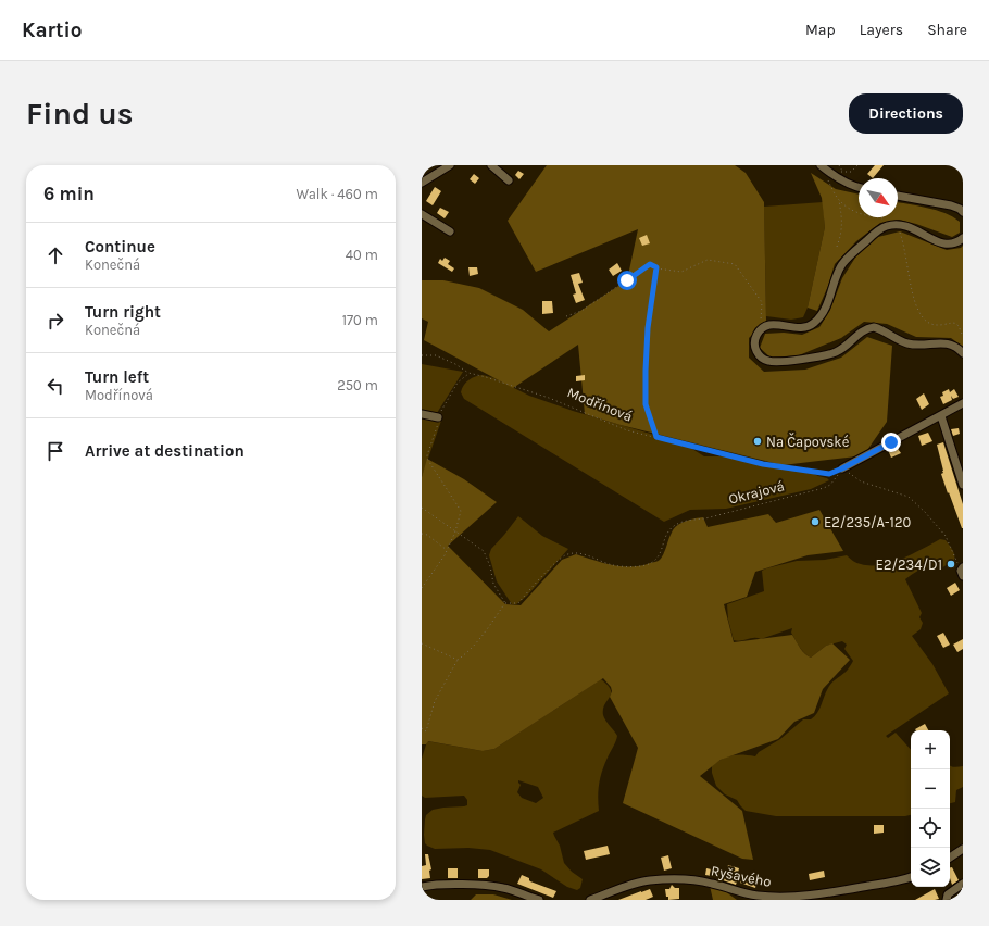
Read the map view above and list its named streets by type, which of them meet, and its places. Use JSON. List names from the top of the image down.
{
  "streets": {
    "street": ["Ryšavého"],
    "path": ["Modřínová", "Okrajová"]
  },
  "crossings": [
    ["Modřínová", "Okrajová"]
  ],
  "places": ["Na Čapovské", "E2/235/A-120", "E2/234/D1"],
  "north": "bottom right",
  "page": {
    "header": "Kartio",
    "nav": ["Map", "Layers", "Share"],
    "buttons": "Directions",
    "title": "Find us",
    "heading": ["6 min", "Walk · 460 m"],
    "list": [
      ["Continue", "Konečná", "40 m"],
      ["Turn right", "Konečná", "170 m"],
      ["Turn left", "Modřínová", "250 m"],
      "Arrive at destination"
    ],
    "map_buttons": ["+", "−"]
  }
}
